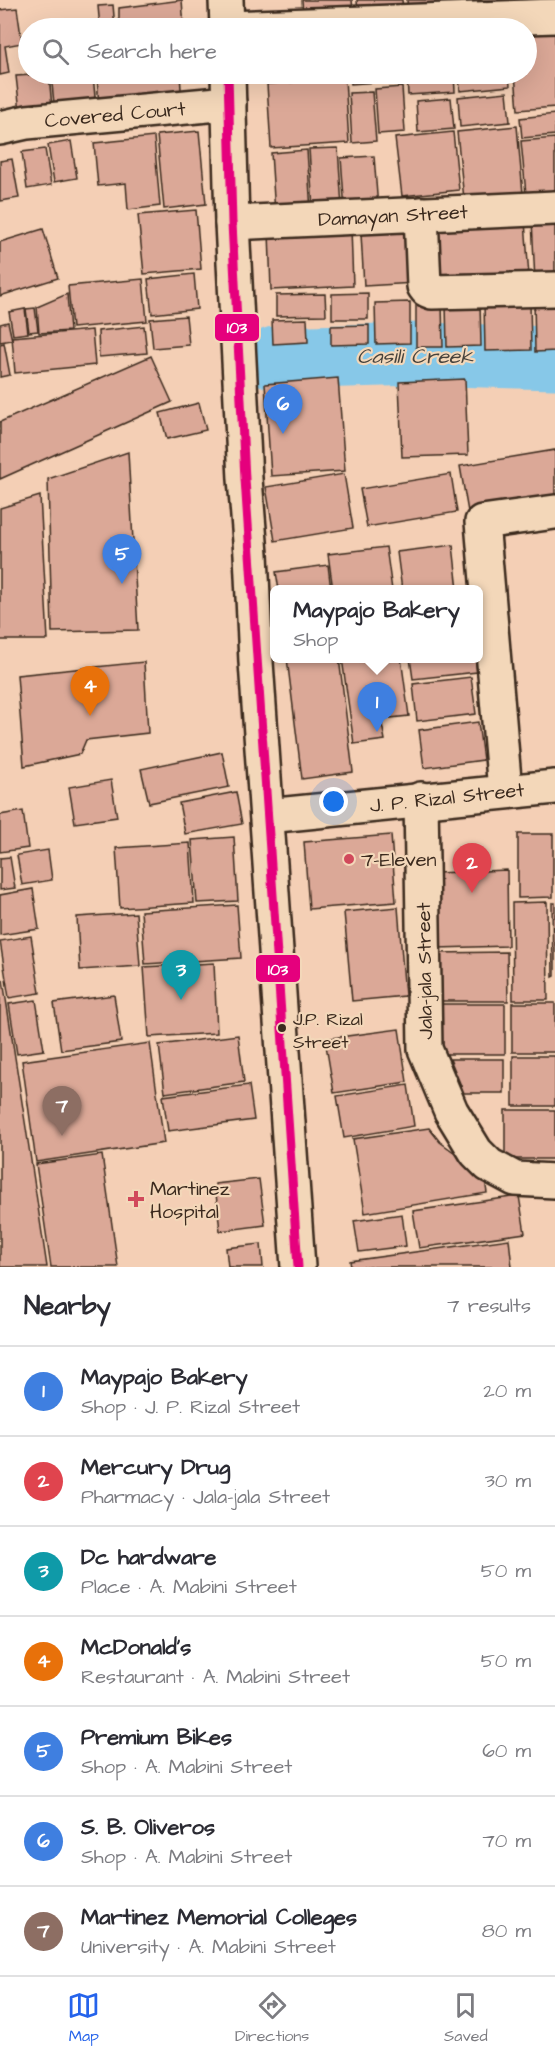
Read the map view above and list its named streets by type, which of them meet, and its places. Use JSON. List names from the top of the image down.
{
  "streets": {
    "street": [
      "Covered Court",
      "Damayan Street",
      "J. P. Rizal Street",
      "Jala-jala Street"
    ]
  },
  "crossings": [
    ["J. P. Rizal Street", "Jala-jala Street"]
  ],
  "water": ["Casili Creek"],
  "places": {
    "other": ["7-Eleven", "J.P. Rizal Street"],
    "health": ["Martinez Hospital"]
  },
  "lines": ["transit line 103"],
  "page": {
    "search": "Search here",
    "pins": [
      "6",
      "5",
      "4",
      "1",
      "2",
      "3",
      "7"
    ],
    "popup": ["Maypajo Bakery", "Shop"],
    "heading": ["Nearby", "7 results"],
    "list": [
      {
        "mark": "1",
        "name": "Maypajo Bakery",
        "note": "Shop · J. P. Rizal Street",
        "value": "20 m"
      },
      {
        "mark": "2",
        "name": "Mercury Drug",
        "note": "Pharmacy · Jala-jala Street",
        "value": "30 m"
      },
      {
        "mark": "3",
        "name": "Dc hardware",
        "note": "Place · A. Mabini Street",
        "value": "50 m"
      },
      {
        "mark": "4",
        "name": "McDonald's",
        "note": "Restaurant · A. Mabini Street",
        "value": "50 m"
      },
      {
        "mark": "5",
        "name": "Premium Bikes",
        "note": "Shop · A. Mabini Street",
        "value": "60 m"
      },
      {
        "mark": "6",
        "name": "S. B. Oliveros",
        "note": "Shop · A. Mabini Street",
        "value": "70 m"
      },
      {
        "mark": "7",
        "name": "Martinez Memorial Colleges",
        "note": "University · A. Mabini Street",
        "value": "80 m"
      }
    ],
    "nav": ["Map", "Directions", "Saved"]
  }
}
